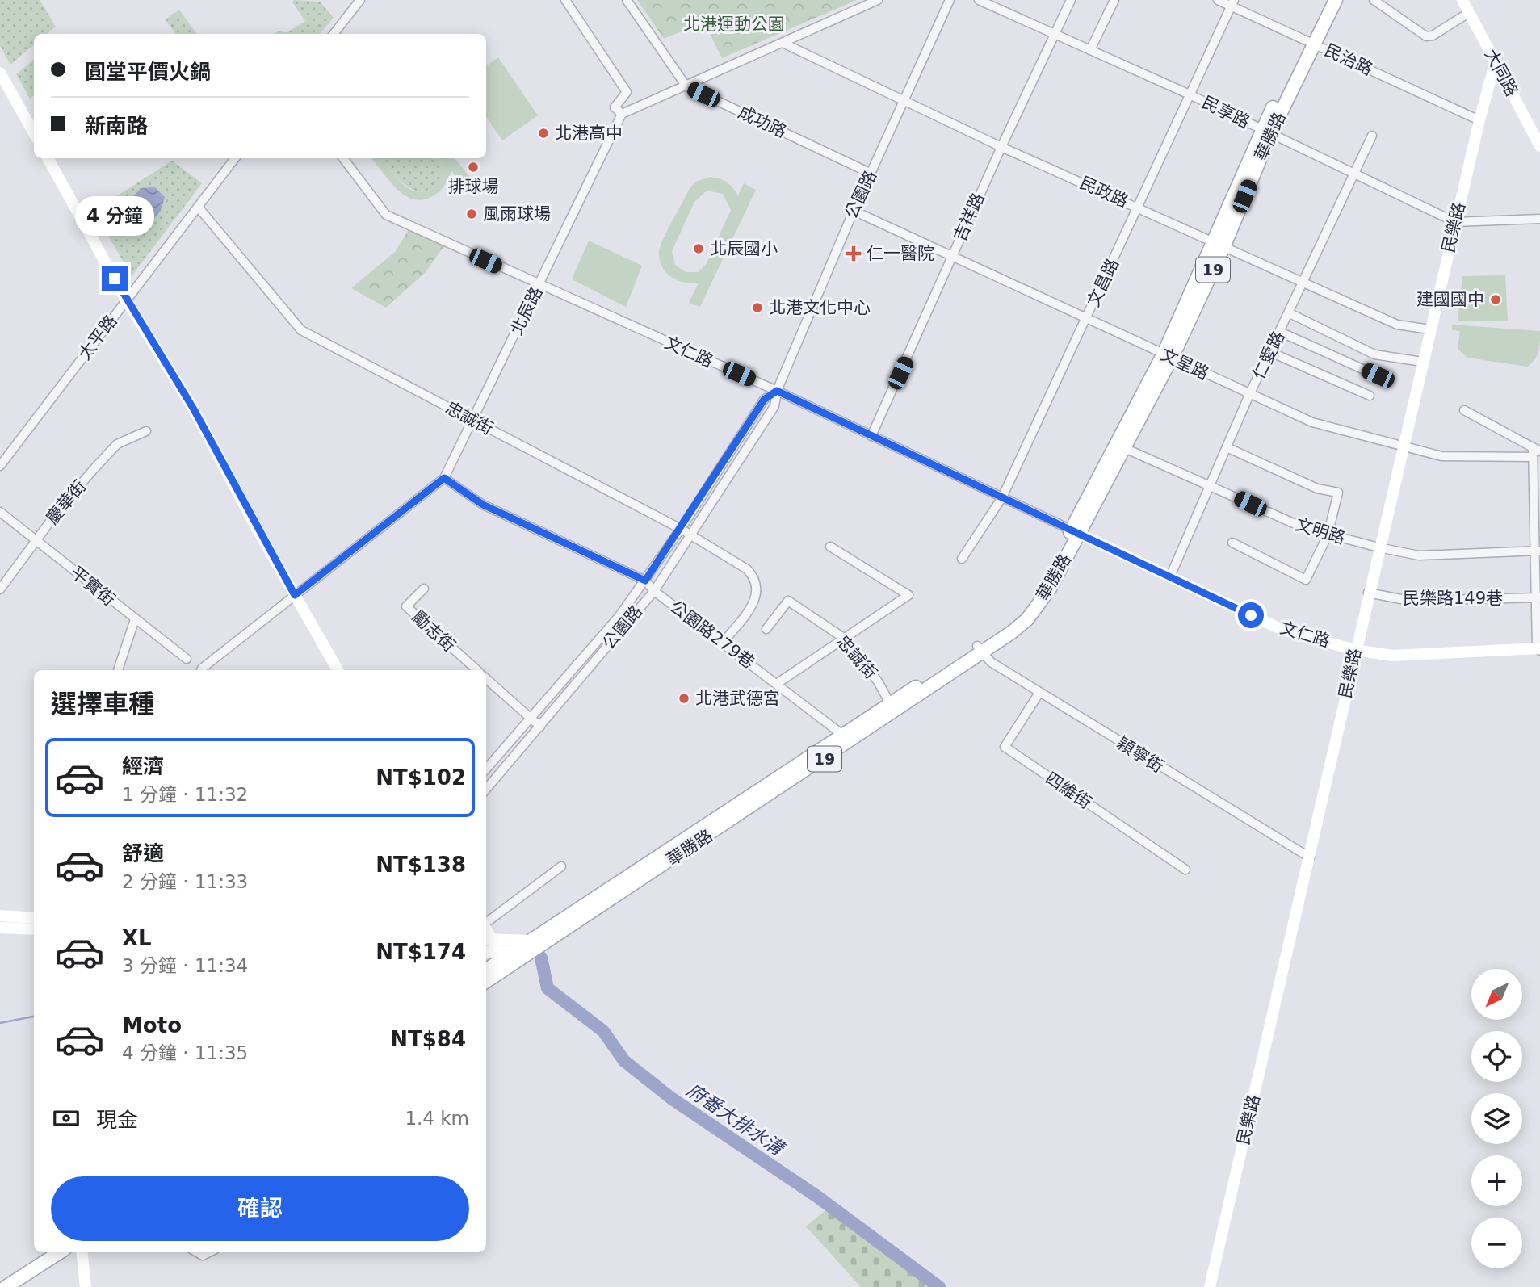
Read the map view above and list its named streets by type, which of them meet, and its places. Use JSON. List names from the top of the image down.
{
  "streets": {
    "main road": [
      "大同路",
      "華勝路",
      "民樂路",
      "19",
      "文仁路"
    ],
    "street": [
      "民治路",
      "民享路",
      "成功路",
      "民政路",
      "公園路",
      "吉祥路",
      "文昌路",
      "北辰路",
      "太平路",
      "仁愛路",
      "文星路",
      "忠誠街",
      "慶華街",
      "文明路",
      "平實街",
      "民樂路149巷",
      "勵志街",
      "公園路279巷",
      "穎寧街",
      "四維街"
    ]
  },
  "crossings": [
    ["民治路", "華勝路"],
    ["民治路", "民樂路"],
    ["民治路", "文昌路"],
    ["大同路", "民樂路"],
    ["民享路", "華勝路"],
    ["民享路", "吉祥路"],
    ["民享路", "民樂路"],
    ["民享路", "文昌路"],
    ["民享路", "仁愛路"],
    ["成功路", "公園路"],
    ["華勝路", "民政路"],
    ["華勝路", "19"],
    ["華勝路", "文仁路"],
    ["華勝路", "文星路"],
    ["華勝路", "忠誠街"],
    ["華勝路", "文明路"],
    ["華勝路", "公園路279巷"],
    ["華勝路", "穎寧街"],
    ["民政路", "公園路"],
    ["民政路", "吉祥路"],
    ["民政路", "民樂路"],
    ["民政路", "文昌路"],
    ["民政路", "仁愛路"],
    ["公園路", "文仁路"],
    ["公園路", "文星路"],
    ["公園路", "忠誠街"],
    ["公園路", "公園路279巷"],
    ["吉祥路", "文仁路"],
    ["吉祥路", "文星路"],
    ["民樂路", "文仁路"],
    ["民樂路", "文星路"],
    ["民樂路", "文明路"],
    ["民樂路", "民樂路149巷"],
    ["民樂路", "穎寧街"],
    ["文昌路", "文仁路"],
    ["文昌路", "文星路"],
    ["北辰路", "文仁路"],
    ["北辰路", "忠誠街"],
    ["太平路", "忠誠街"],
    ["文仁路", "仁愛路"],
    ["仁愛路", "文星路"],
    ["仁愛路", "文明路"],
    ["忠誠街", "公園路279巷"],
    ["慶華街", "平實街"],
    ["穎寧街", "四維街"]
  ],
  "water": ["府番大排水溝"],
  "parks": ["北港運動公園"],
  "places": {
    "other": [
      "北港高中",
      "排球場",
      "風雨球場",
      "北辰國小",
      "建國國中",
      "北港文化中心",
      "北港武德宮"
    ],
    "health": ["仁一醫院"]
  },
  "north": "bottom left",
  "page": {
    "banner": ["圓堂平價火鍋", "新南路"],
    "bubble": "4 分鐘",
    "heading": "選擇車種",
    "list": [
      {
        "name": "經濟",
        "note": "1 分鐘 · 11:32",
        "value": "NT$102"
      },
      {
        "name": "舒適",
        "note": "2 分鐘 · 11:33",
        "value": "NT$138"
      },
      {
        "name": "XL",
        "note": "3 分鐘 · 11:34",
        "value": "NT$174"
      },
      {
        "name": "Moto",
        "note": "4 分鐘 · 11:35",
        "value": "NT$84"
      }
    ],
    "map_buttons": ["+", "−"],
    "pay": ["現金", "1.4 km"],
    "buttons": "確認"
  }
}
